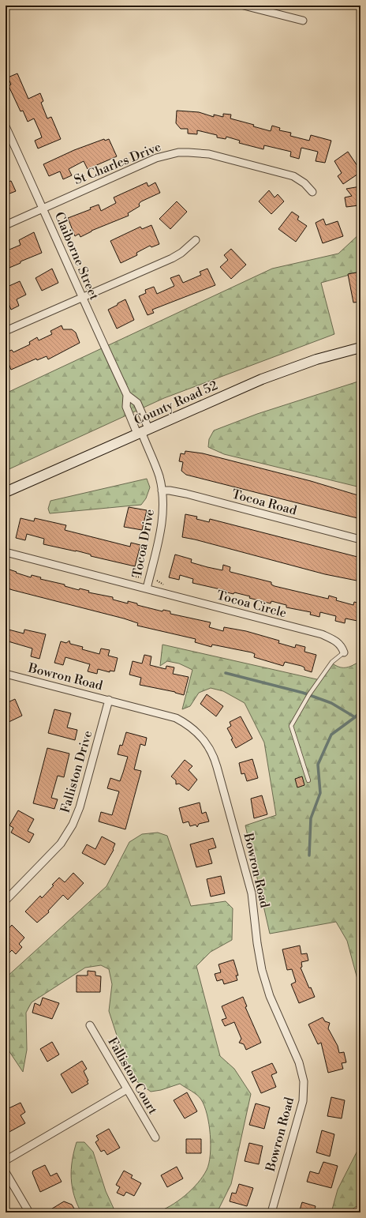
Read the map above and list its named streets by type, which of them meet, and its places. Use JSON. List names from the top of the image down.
{
  "streets": {
    "main road": ["County Road 52"],
    "street": [
      "St Charles Drive",
      "Claiborne Street",
      "Tocoa Road",
      "Tocoa Drive",
      "Tocoa Circle",
      "Bowron Road",
      "Falliston Drive",
      "Falliston Court"
    ]
  },
  "crossings": [
    ["St Charles Drive", "Claiborne Street"],
    ["Claiborne Street", "County Road 52"],
    ["Claiborne Street", "Tocoa Drive"],
    ["County Road 52", "Tocoa Drive"],
    ["Tocoa Road", "Tocoa Drive"],
    ["Tocoa Drive", "Tocoa Circle"],
    ["Bowron Road", "Falliston Drive"]
  ]
}
